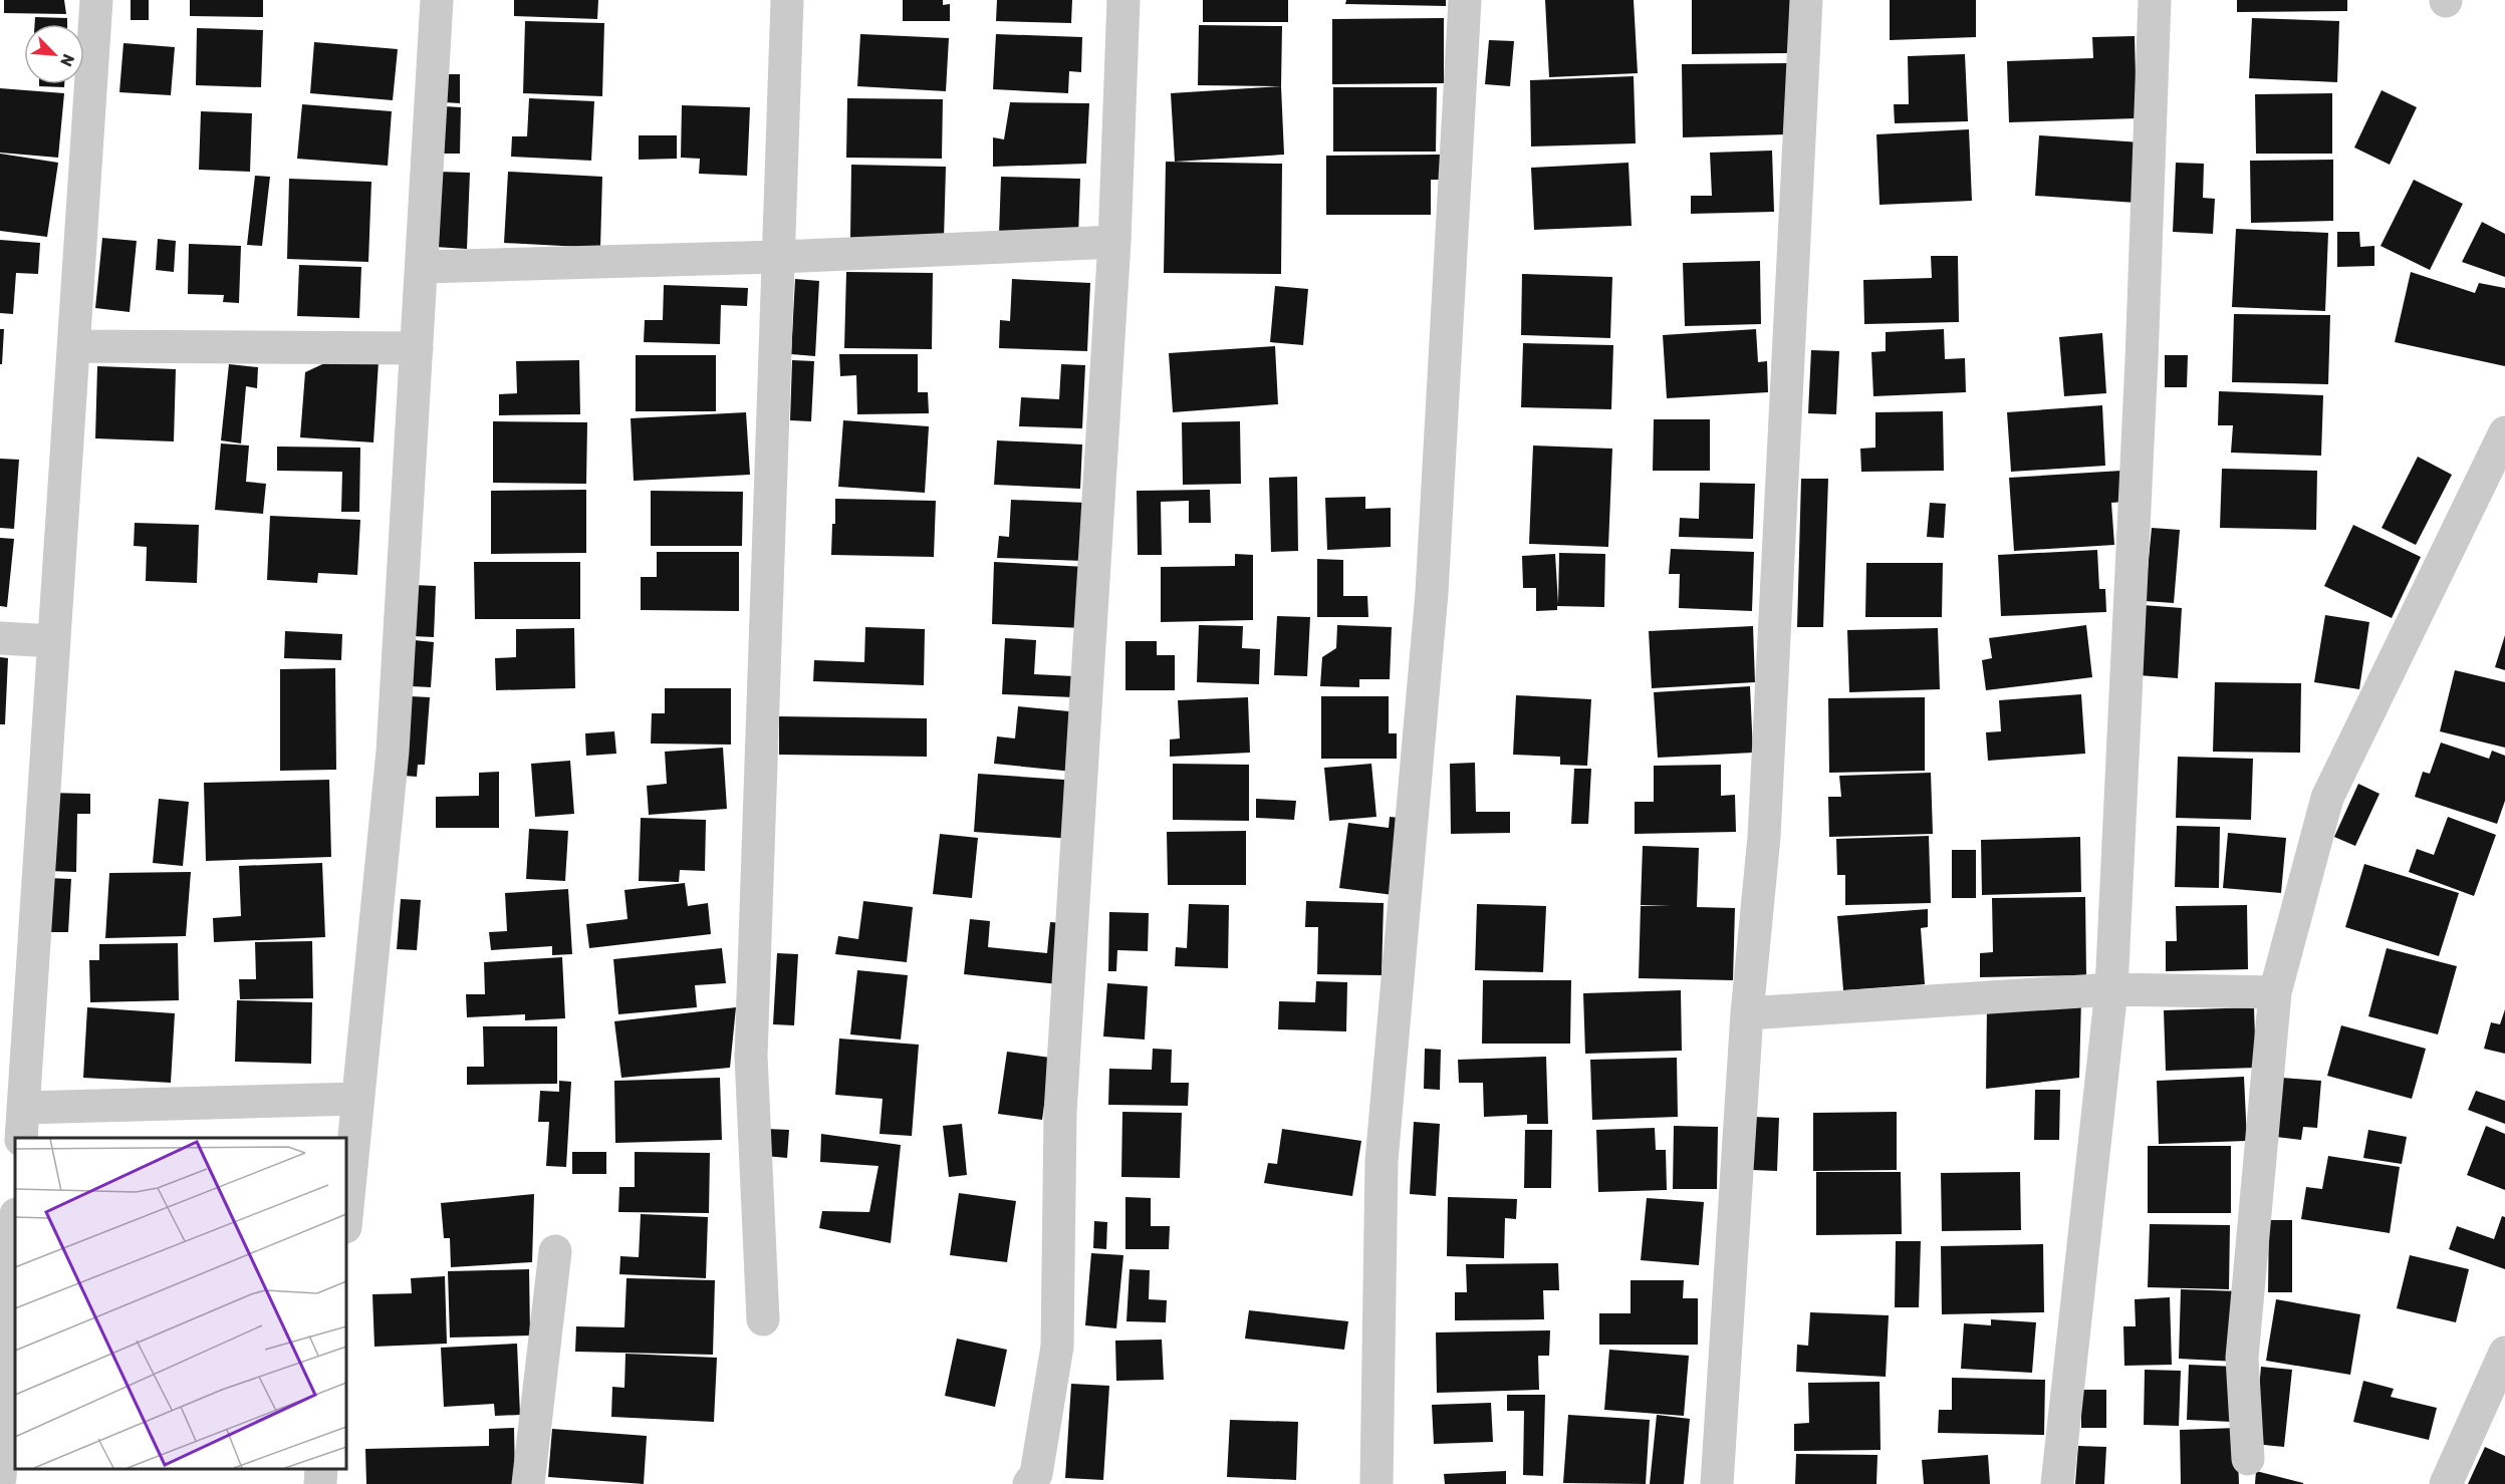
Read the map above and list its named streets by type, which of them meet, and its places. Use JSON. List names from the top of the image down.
{
  "north": "bottom right"
}
